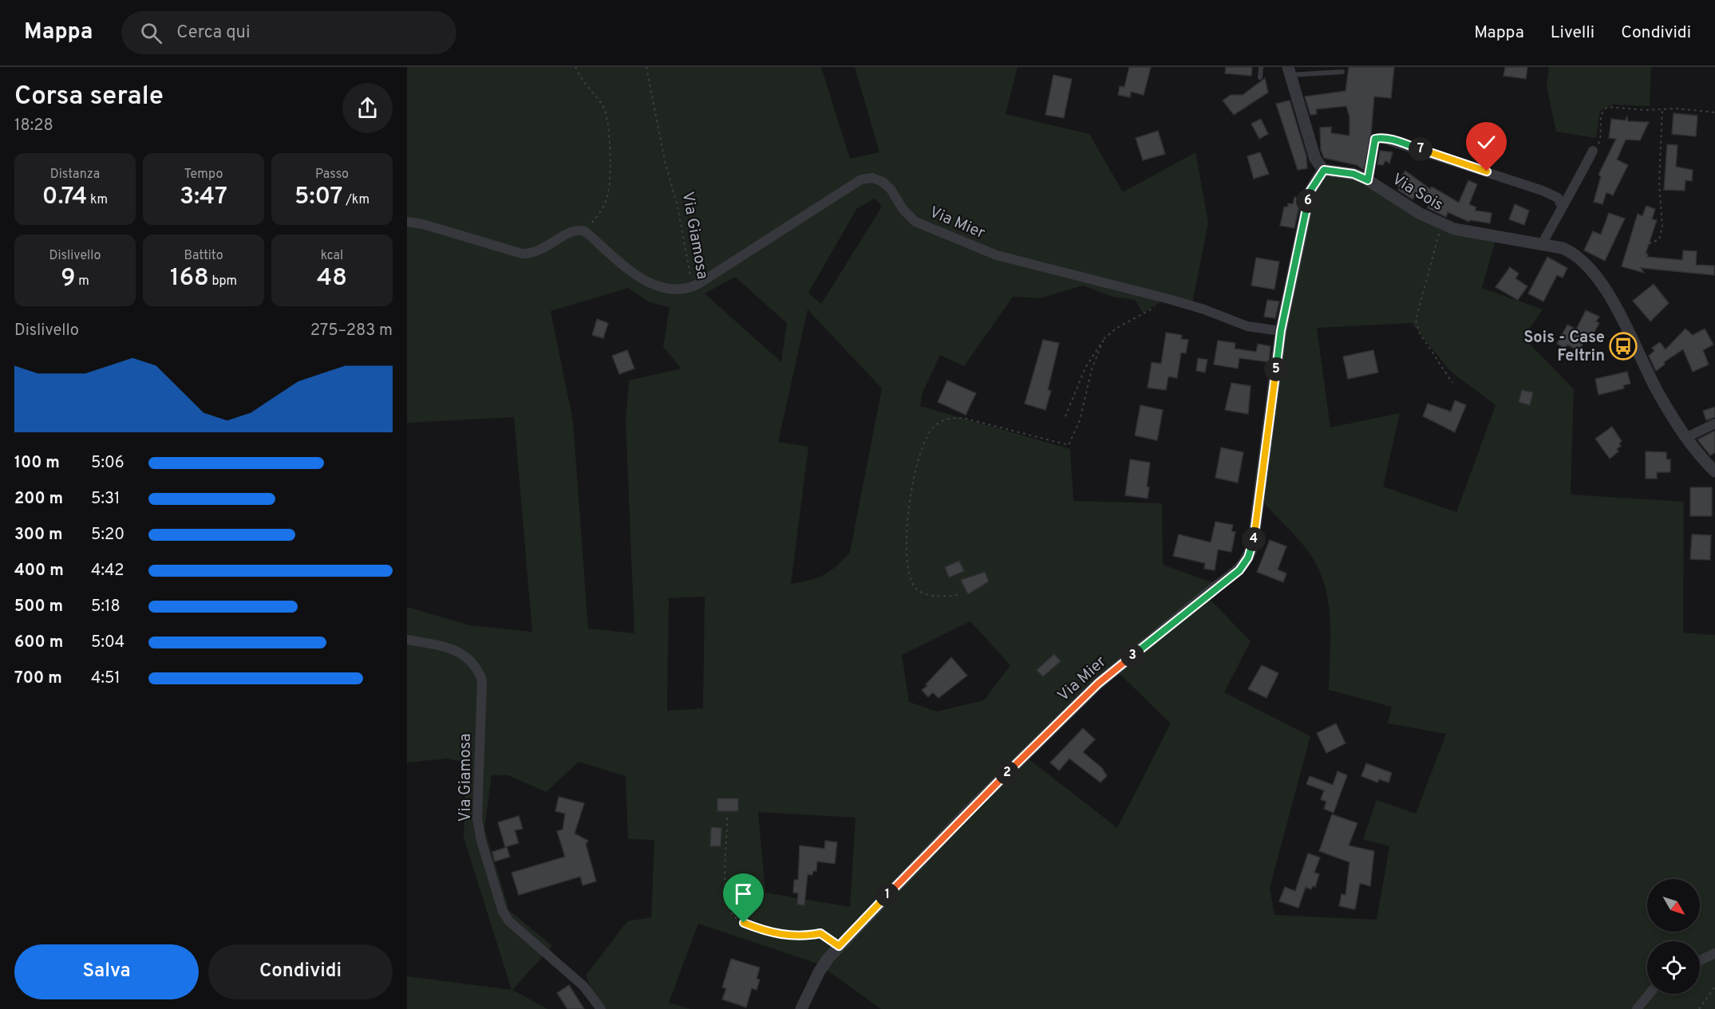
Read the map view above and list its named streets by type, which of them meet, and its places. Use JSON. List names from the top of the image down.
{
  "streets": {
    "street": ["Via Sois", "Via Mier", "Via Giamosa"]
  },
  "crossings": [
    ["Via Sois", "Via Mier"],
    ["Via Mier", "Via Giamosa"]
  ],
  "places": {
    "bus stop": ["Sois - Case Feltrin"]
  },
  "north": "bottom right",
  "page": {
    "header": "Mappa",
    "search": "Cerca qui",
    "nav": ["Mappa", "Livelli", "Condividi"],
    "heading": ["Corsa serale", "18:28"],
    "pins": [
      "7",
      "6",
      "5",
      "4",
      "3",
      "2",
      "1"
    ],
    "stats": [
      ["Distanza", "0.74 km"],
      ["Tempo", "3:47"],
      ["Passo", "5:07 /km"],
      ["Dislivello", "9 m"],
      ["Battito", "168 bpm"],
      ["kcal", "48"]
    ],
    "chart": ["Dislivello", "275–283 m"],
    "list": [
      {
        "name": "100 m",
        "note": "5:06"
      },
      {
        "name": "200 m",
        "note": "5:31"
      },
      {
        "name": "300 m",
        "note": "5:20"
      },
      {
        "name": "400 m",
        "note": "4:42"
      },
      {
        "name": "500 m",
        "note": "5:18"
      },
      {
        "name": "600 m",
        "note": "5:04"
      },
      {
        "name": "700 m",
        "note": "4:51"
      }
    ],
    "buttons": ["Salva", "Condividi"]
  }
}
